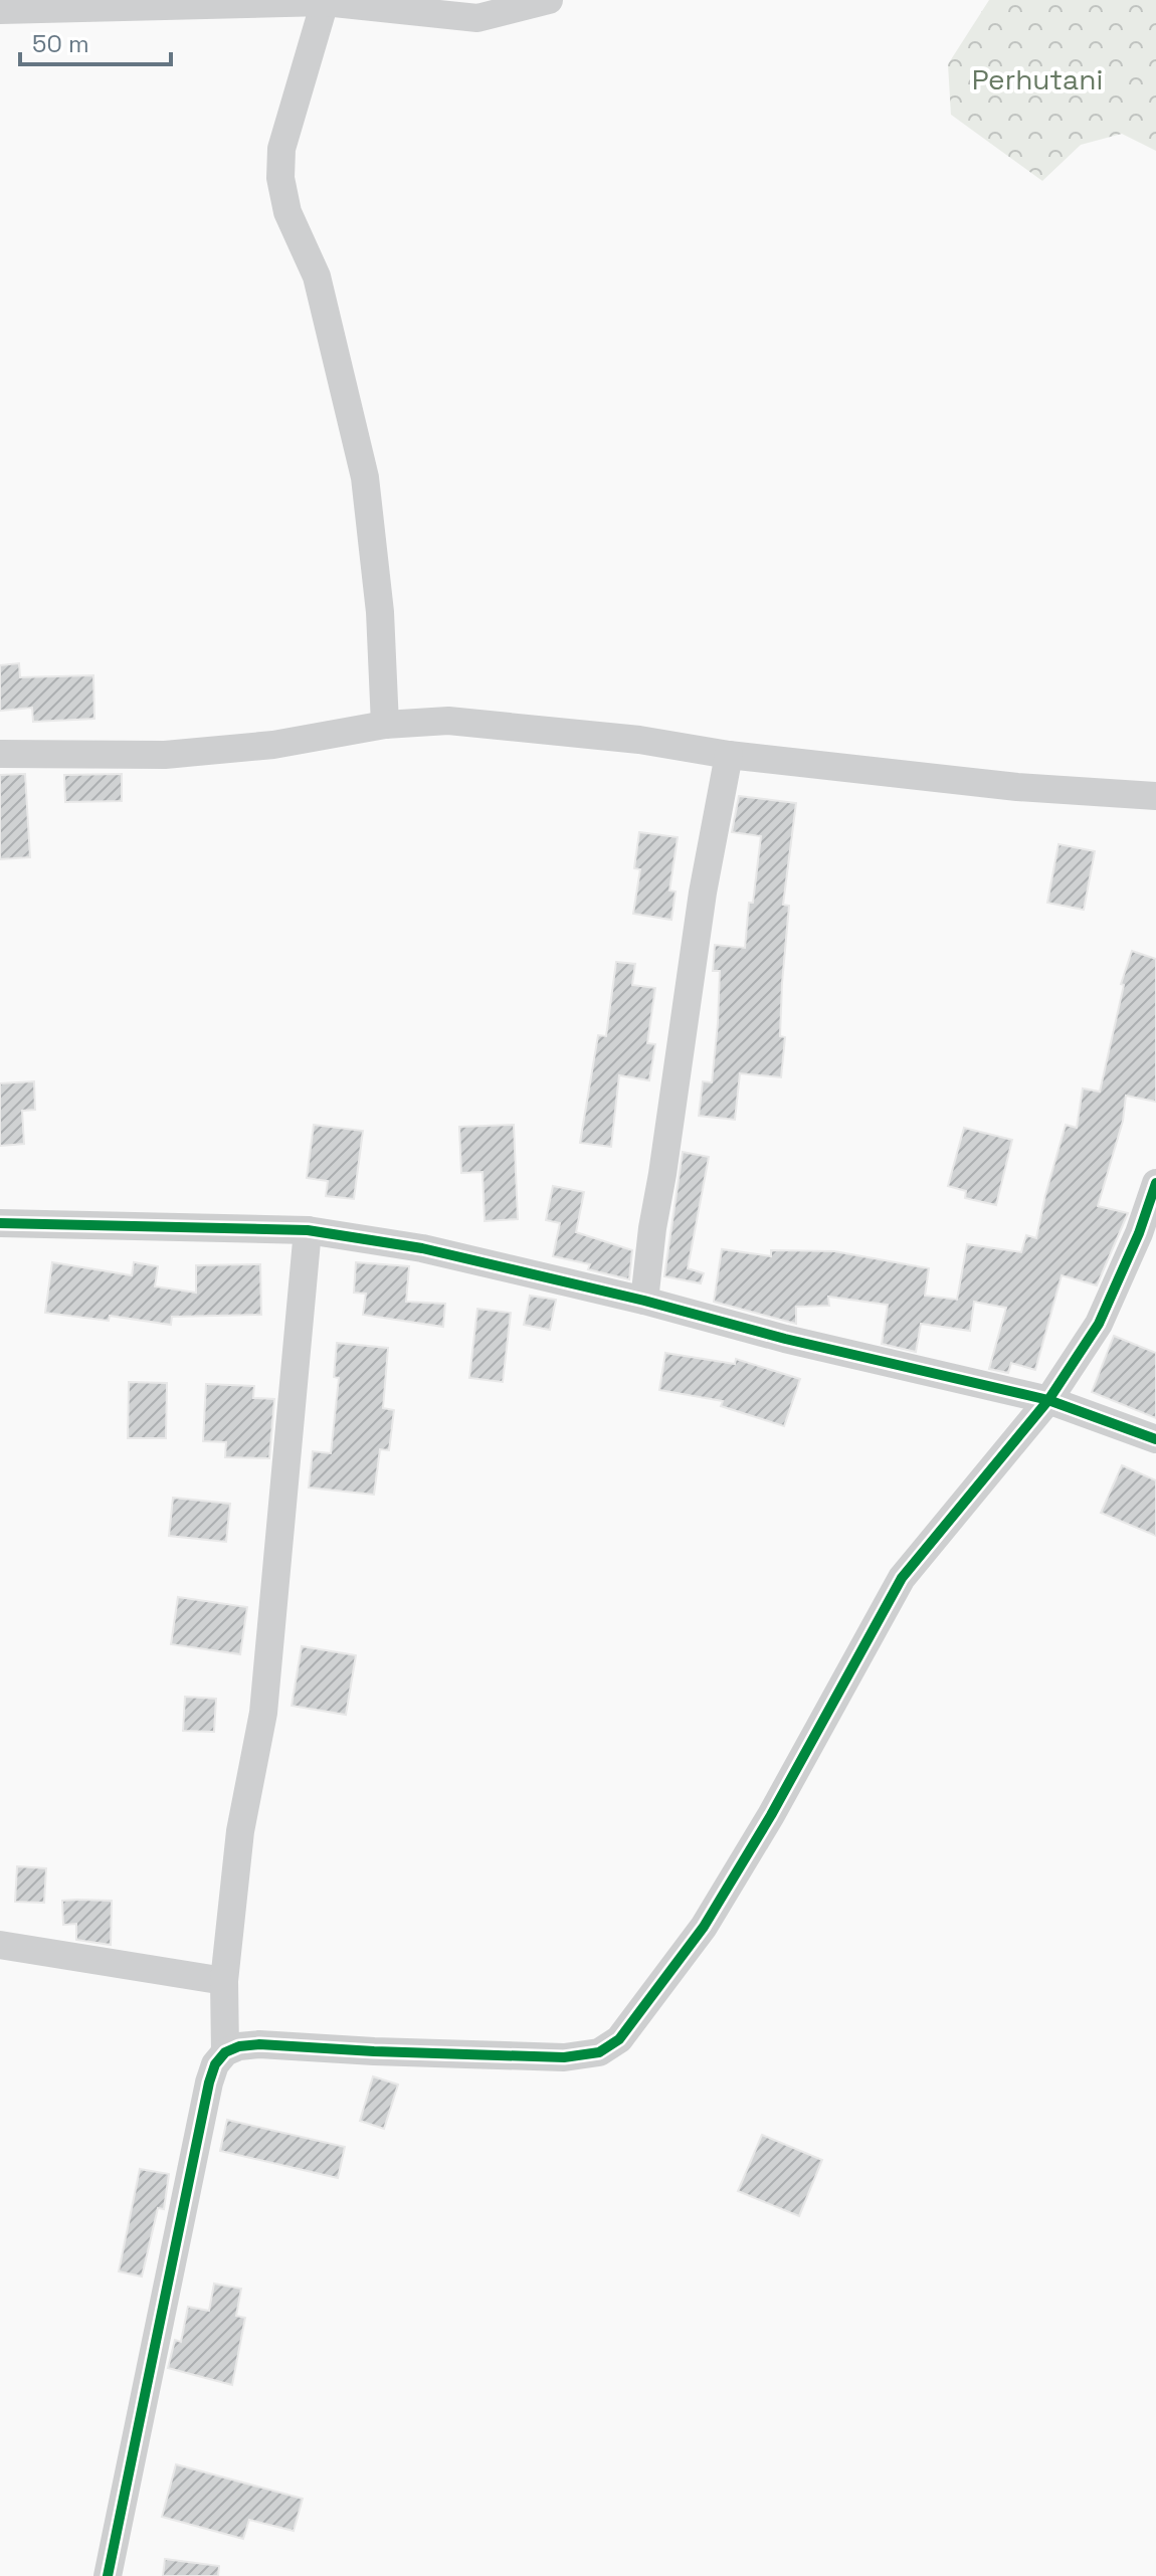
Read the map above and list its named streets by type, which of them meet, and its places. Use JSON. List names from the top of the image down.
{
  "parks": ["Perhutani"],
  "scale_bar": "50 m"
}
